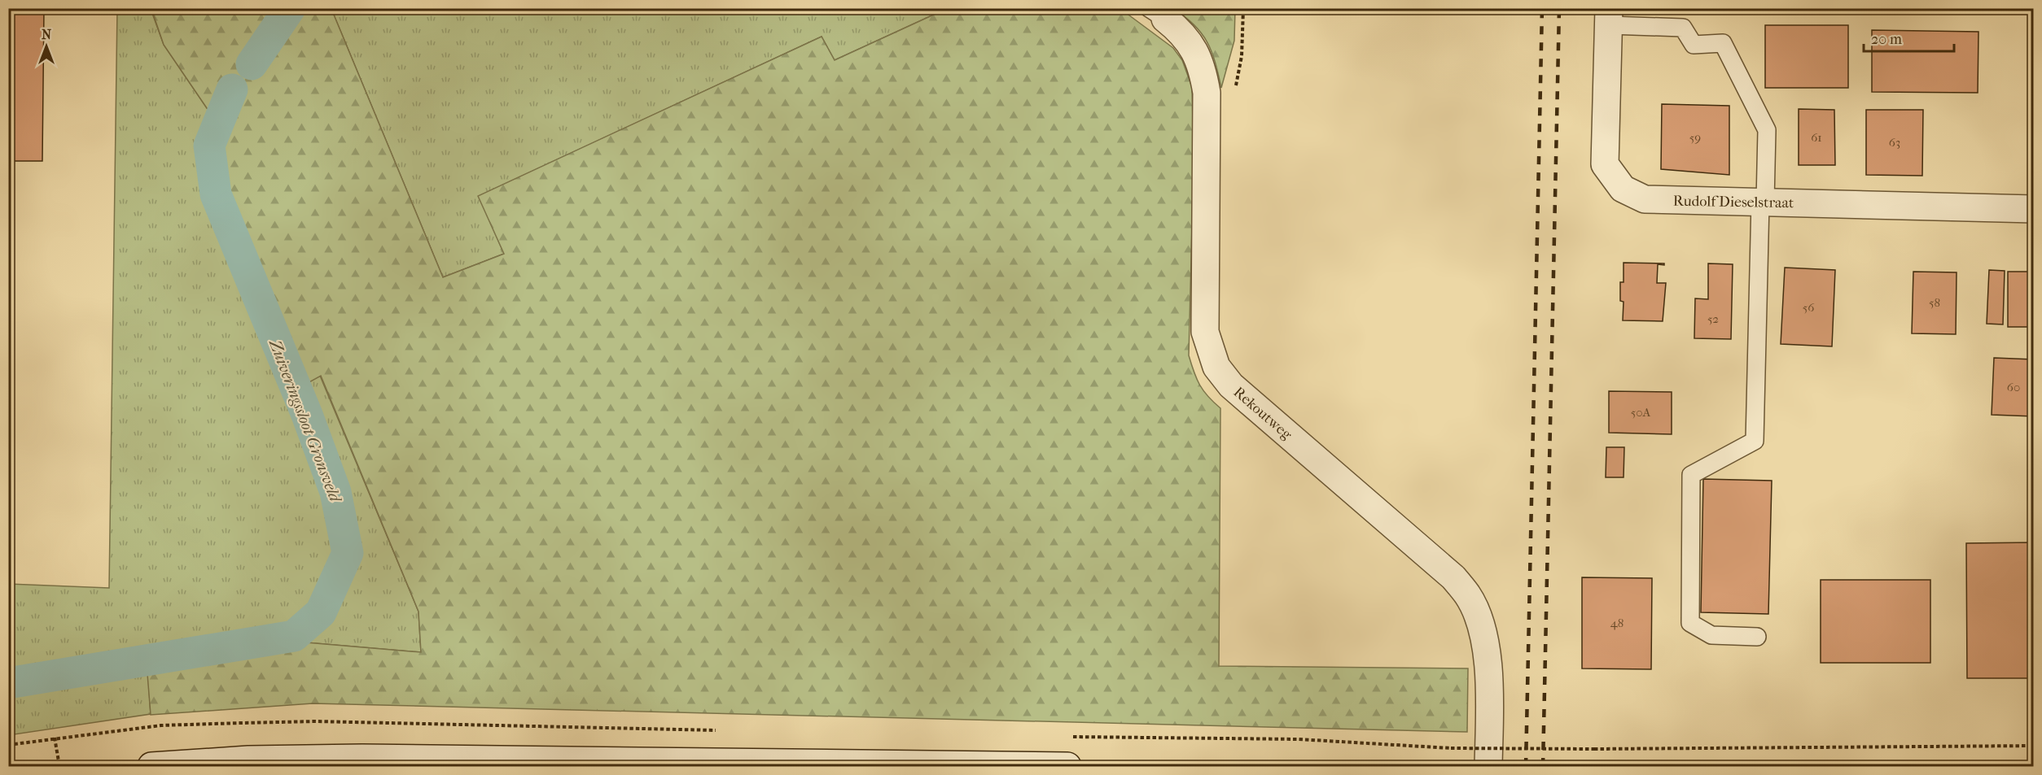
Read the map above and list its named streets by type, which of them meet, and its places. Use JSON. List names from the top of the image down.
{
  "streets": {
    "street": ["Rudolf Dieselstraat", "Rekoutweg"]
  },
  "water": ["Zuiveringssloot Gronsveld"],
  "house_numbers": [
    "59",
    "61",
    "63",
    "58",
    "56",
    "52",
    "60",
    "50A",
    "48"
  ],
  "scale_bar": "20 m",
  "north": "top"
}
